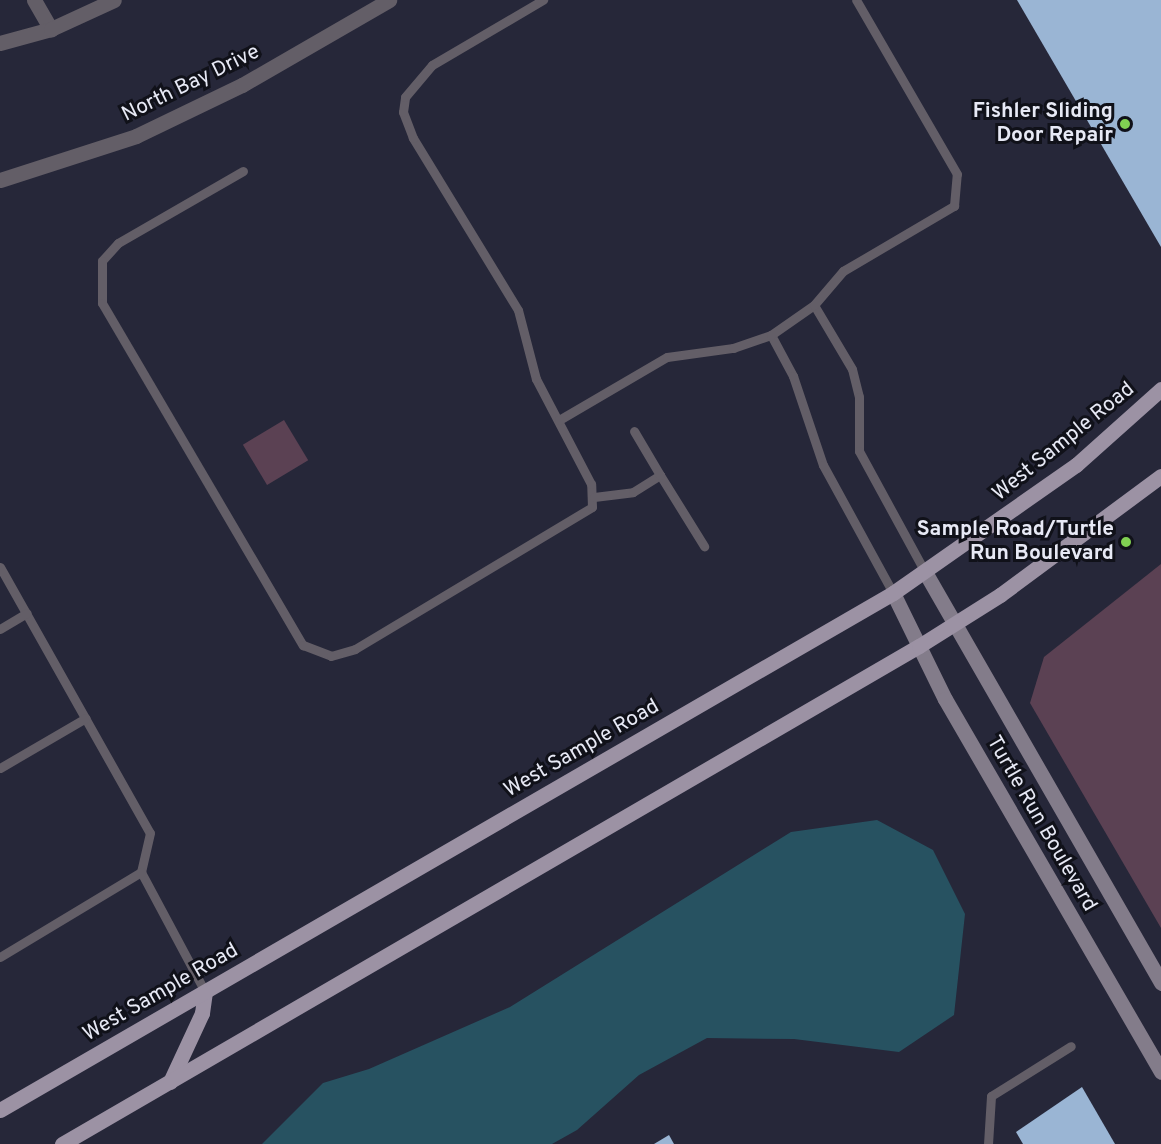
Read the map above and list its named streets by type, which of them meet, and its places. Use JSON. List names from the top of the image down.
{
  "streets": {
    "main road": ["West Sample Road"],
    "street": ["North Bay Drive", "Turtle Run Boulevard"]
  },
  "crossings": [
    ["West Sample Road", "Turtle Run Boulevard"]
  ],
  "places": ["Fishler Sliding Door Repair", "Sample Road/Turtle Run Boulevard"]
}
